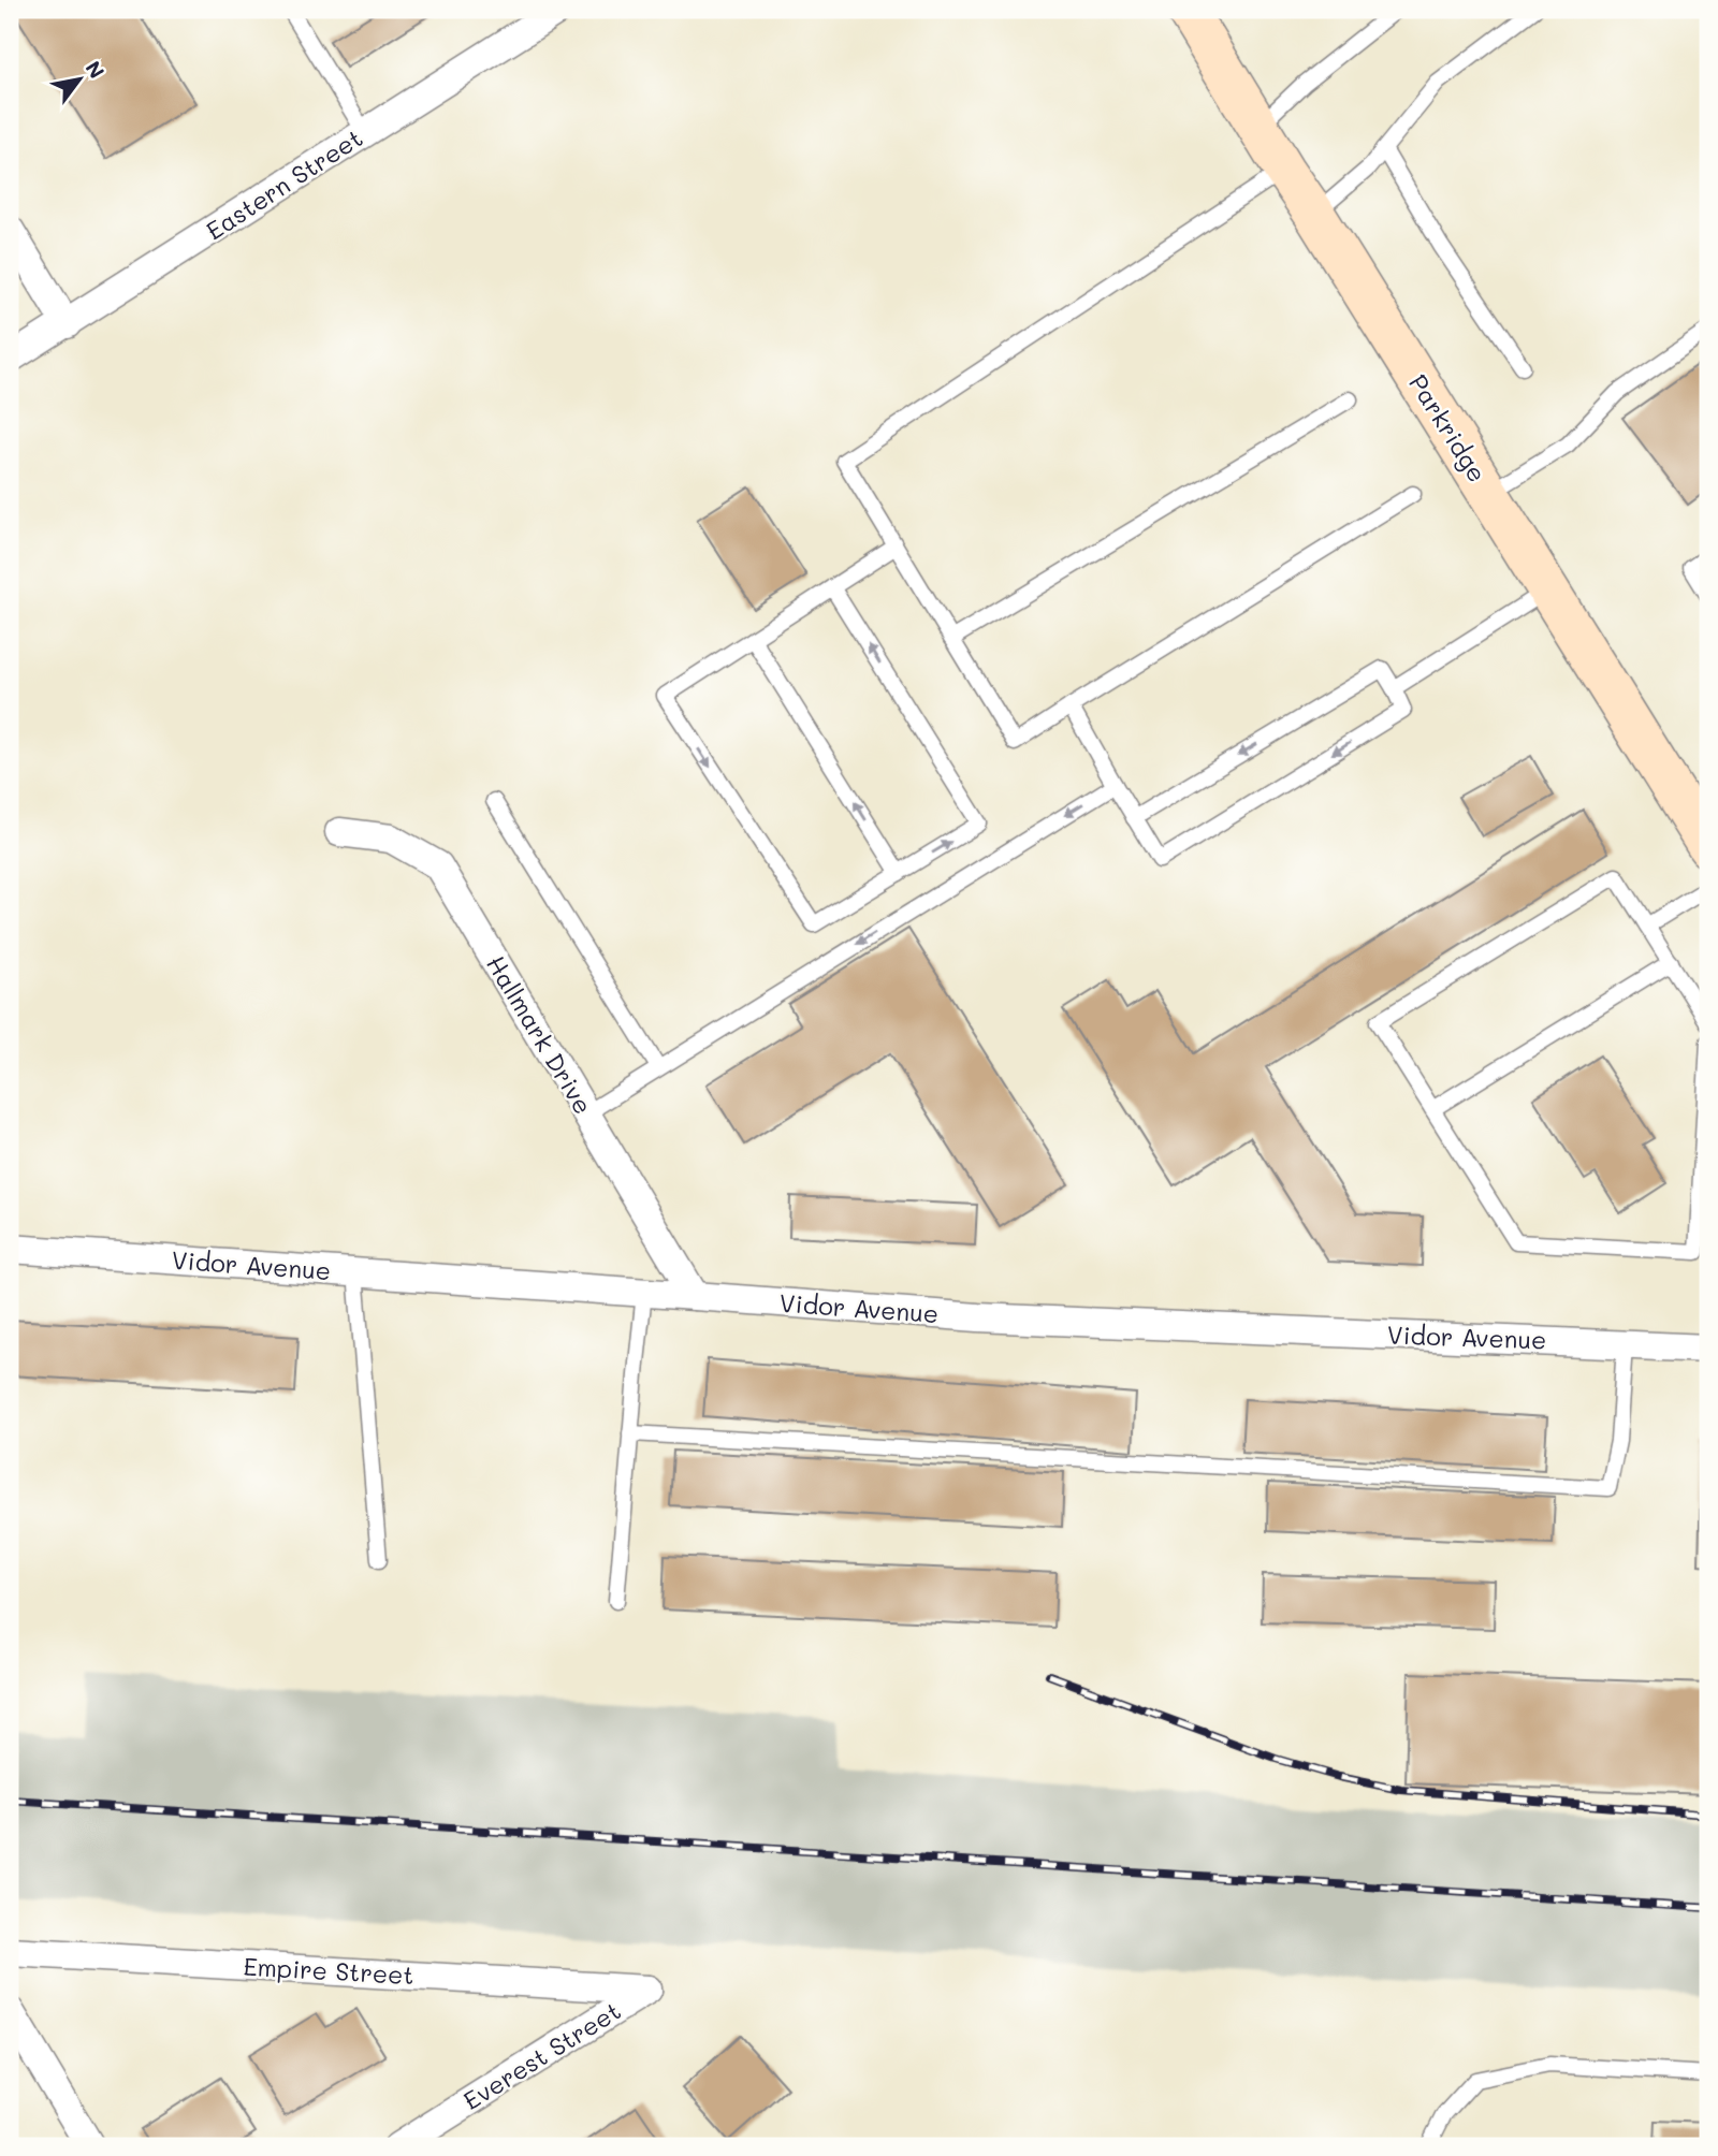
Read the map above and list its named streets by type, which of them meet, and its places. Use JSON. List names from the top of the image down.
{
  "streets": {
    "street": [
      "Eastern Street",
      "Parkridge",
      "Hallmark Drive",
      "Vidor Avenue",
      "Empire Street",
      "Everest Street"
    ]
  },
  "crossings": [
    ["Hallmark Drive", "Vidor Avenue"],
    ["Empire Street", "Everest Street"]
  ],
  "north": "top right"
}
